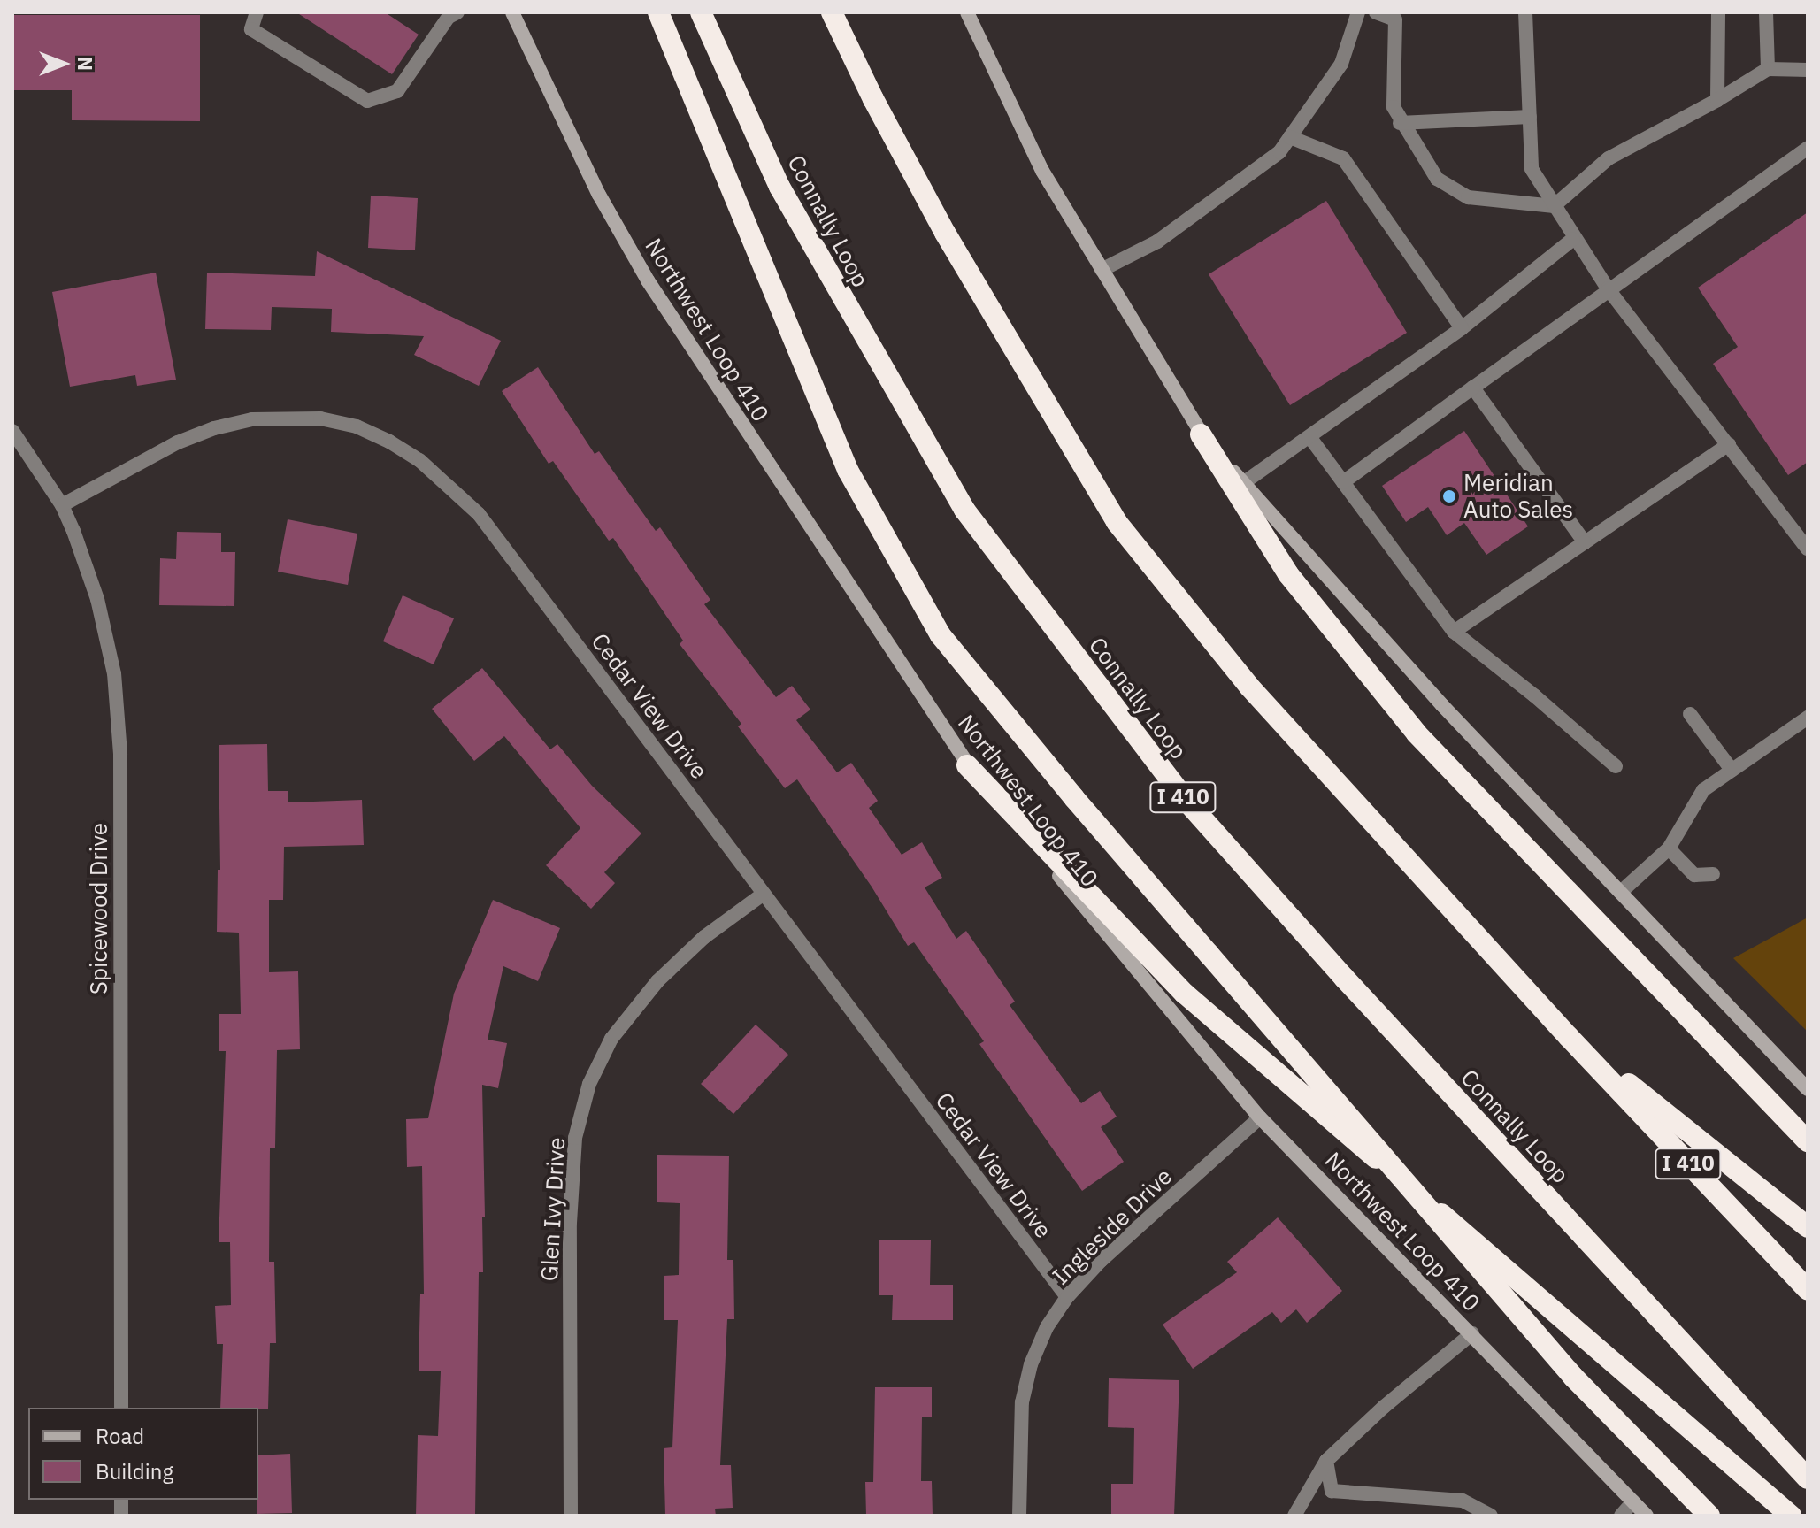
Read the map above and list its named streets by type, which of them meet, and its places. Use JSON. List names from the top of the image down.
{
  "streets": {
    "highway": ["Connally Loop", "I 410"],
    "main road": ["Northwest Loop 410"],
    "street": [
      "Cedar View Drive",
      "Spicewood Drive",
      "Glen Ivy Drive",
      "Ingleside Drive"
    ]
  },
  "crossings": [
    ["Northwest Loop 410", "Ingleside Drive"],
    ["Cedar View Drive", "Spicewood Drive"],
    ["Cedar View Drive", "Glen Ivy Drive"],
    ["Cedar View Drive", "Ingleside Drive"]
  ],
  "places": ["Meridian Auto Sales"],
  "legend": ["Road", "Building"],
  "north": "right"
}
